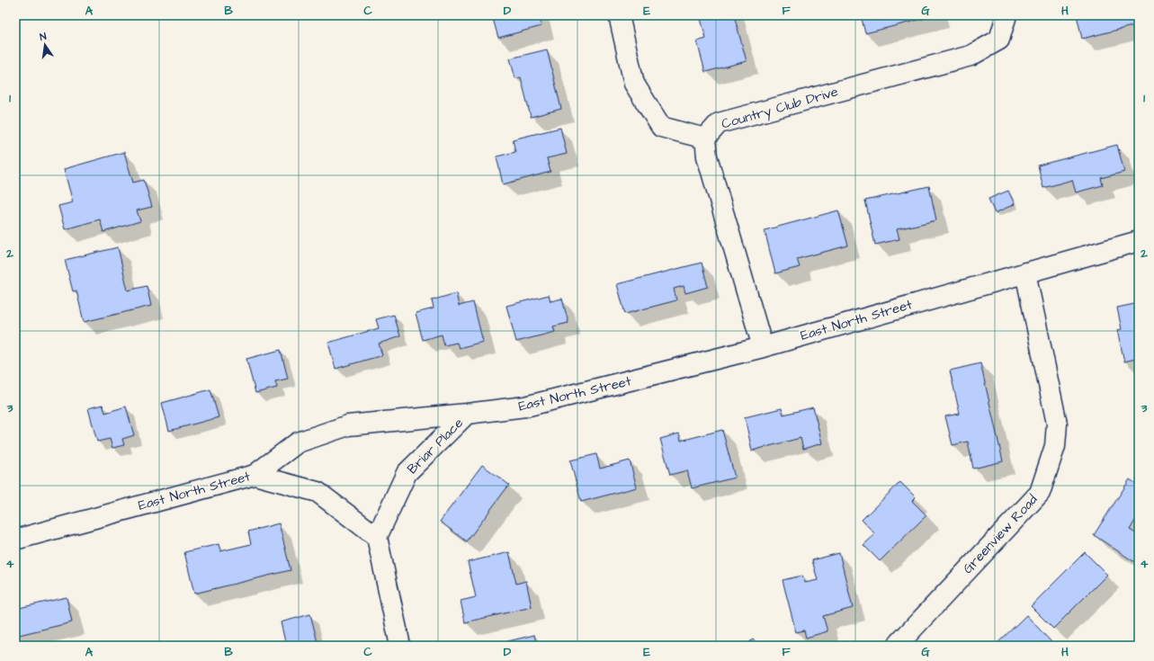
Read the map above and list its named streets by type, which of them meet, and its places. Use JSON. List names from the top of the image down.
{
  "streets": {
    "street": [
      "Country Club Drive",
      "East North Street",
      "Briar Place",
      "Greenview Road"
    ]
  },
  "crossings": [
    ["Country Club Drive", "East North Street"],
    ["East North Street", "Briar Place"],
    ["East North Street", "Greenview Road"]
  ],
  "north": "top",
  "grid": {
    "columns": [
      "A",
      "B",
      "C",
      "D",
      "E",
      "F",
      "G",
      "H"
    ],
    "rows": [
      "1",
      "2",
      "3",
      "4"
    ]
  }
}
